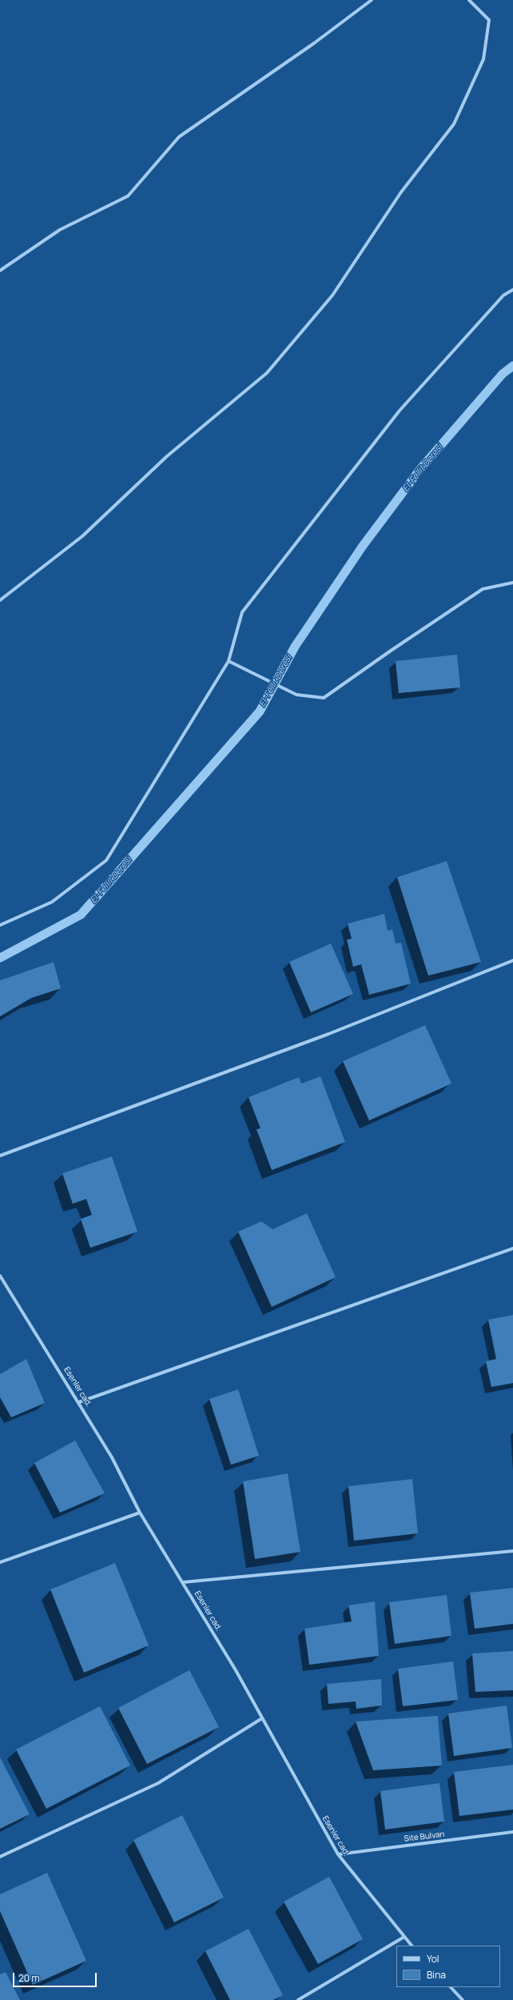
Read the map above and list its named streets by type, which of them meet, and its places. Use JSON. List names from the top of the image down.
{
  "streets": {
    "street": ["Esenler cad.", "Site Bulvarı"]
  },
  "crossings": [
    ["Esenler cad.", "Site Bulvarı"]
  ],
  "water": ["El-Fellit Deresi"],
  "legend": ["Yol", "Bina"],
  "scale_bar": "20 m"
}
